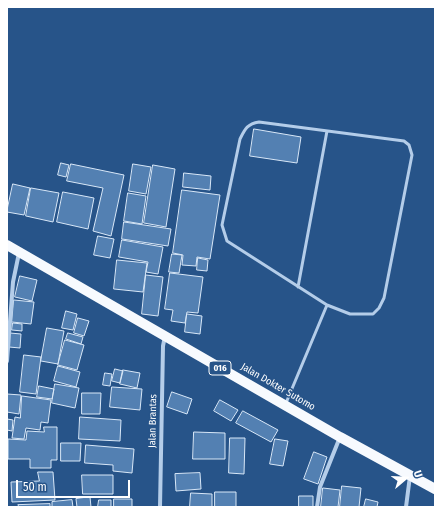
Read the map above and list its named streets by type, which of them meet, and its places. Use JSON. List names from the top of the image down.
{
  "streets": {
    "main road": ["016", "Jalan Dokter Sutomo"],
    "street": ["Jalan Brantas"]
  },
  "crossings": [
    ["Jalan Dokter Sutomo", "Jalan Brantas"]
  ],
  "scale_bar": "50 m",
  "north": "right"
}
